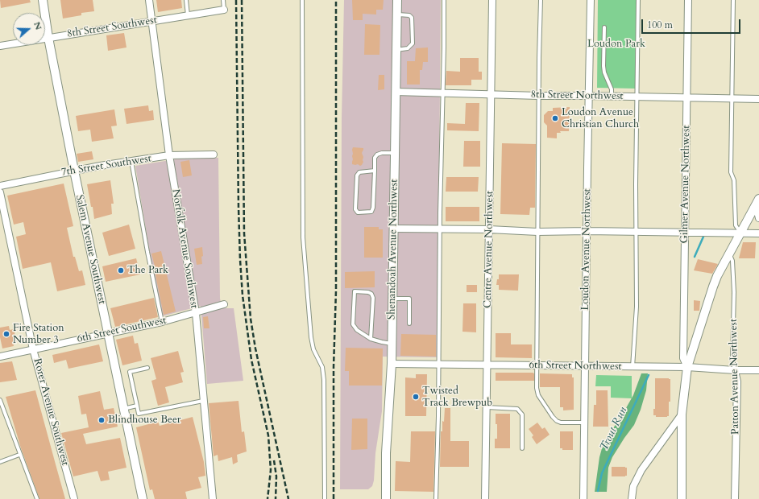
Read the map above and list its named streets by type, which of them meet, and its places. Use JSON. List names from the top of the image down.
{
  "streets": {
    "street": [
      "8th Street Southwest",
      "8th Street Northwest",
      "7th Street Southwest",
      "Gilmer Avenue Northwest",
      "Norfolk Avenue Southwest",
      "Salem Avenue Southwest",
      "Shenandoah Avenue Northwest",
      "Centre Avenue Northwest",
      "Loudon Avenue Northwest",
      "6th Street Southwest",
      "6th Street Northwest",
      "Patton Avenue Northwest",
      "Rorer Avenue Southwest"
    ]
  },
  "crossings": [
    ["8th Street Southwest", "Norfolk Avenue Southwest"],
    ["8th Street Southwest", "Salem Avenue Southwest"],
    ["8th Street Northwest", "Gilmer Avenue Northwest"],
    ["8th Street Northwest", "Shenandoah Avenue Northwest"],
    ["8th Street Northwest", "Centre Avenue Northwest"],
    ["8th Street Northwest", "Loudon Avenue Northwest"],
    ["7th Street Southwest", "Norfolk Avenue Southwest"],
    ["7th Street Southwest", "Salem Avenue Southwest"],
    ["Gilmer Avenue Northwest", "6th Street Northwest"],
    ["Norfolk Avenue Southwest", "6th Street Southwest"],
    ["Salem Avenue Southwest", "6th Street Southwest"],
    ["Shenandoah Avenue Northwest", "6th Street Northwest"],
    ["Centre Avenue Northwest", "6th Street Northwest"],
    ["Loudon Avenue Northwest", "6th Street Northwest"],
    ["6th Street Southwest", "Rorer Avenue Southwest"],
    ["6th Street Northwest", "Patton Avenue Northwest"]
  ],
  "water": ["Trout Run"],
  "parks": ["Loudon Park"],
  "places": [
    "Loudon Avenue Christian Church",
    "The Park",
    "Fire Station Number 3",
    "Twisted Track Brewpub",
    "Blindhouse Beer"
  ],
  "scale_bar": "100 m",
  "north": "right"
}
